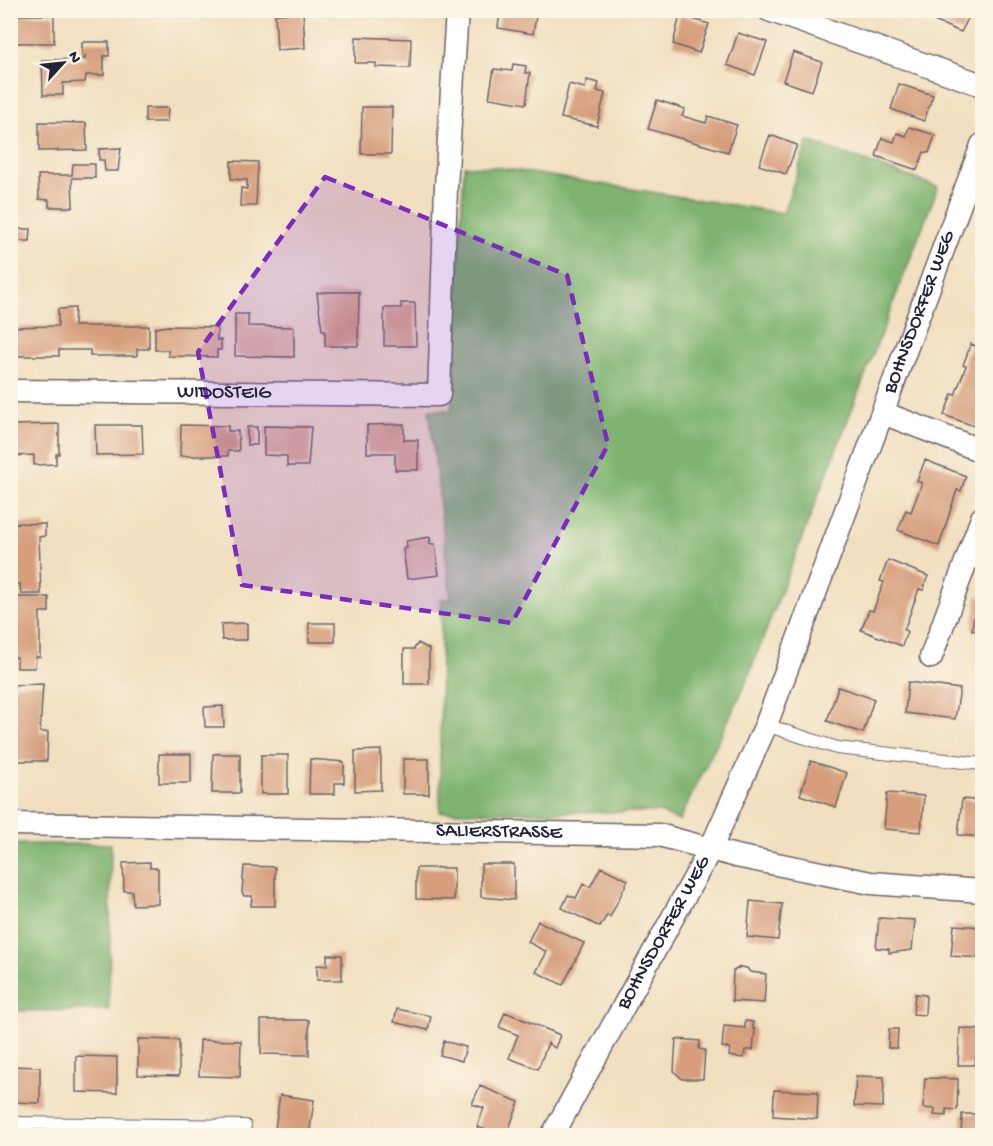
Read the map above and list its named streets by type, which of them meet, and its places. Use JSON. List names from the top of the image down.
{
  "streets": {
    "street": ["BOHNSDORFER WEG", "WIDOSTEIG", "SALIERSTRASSE"]
  },
  "crossings": [
    ["BOHNSDORFER WEG", "SALIERSTRASSE"]
  ],
  "north": "top right"
}
